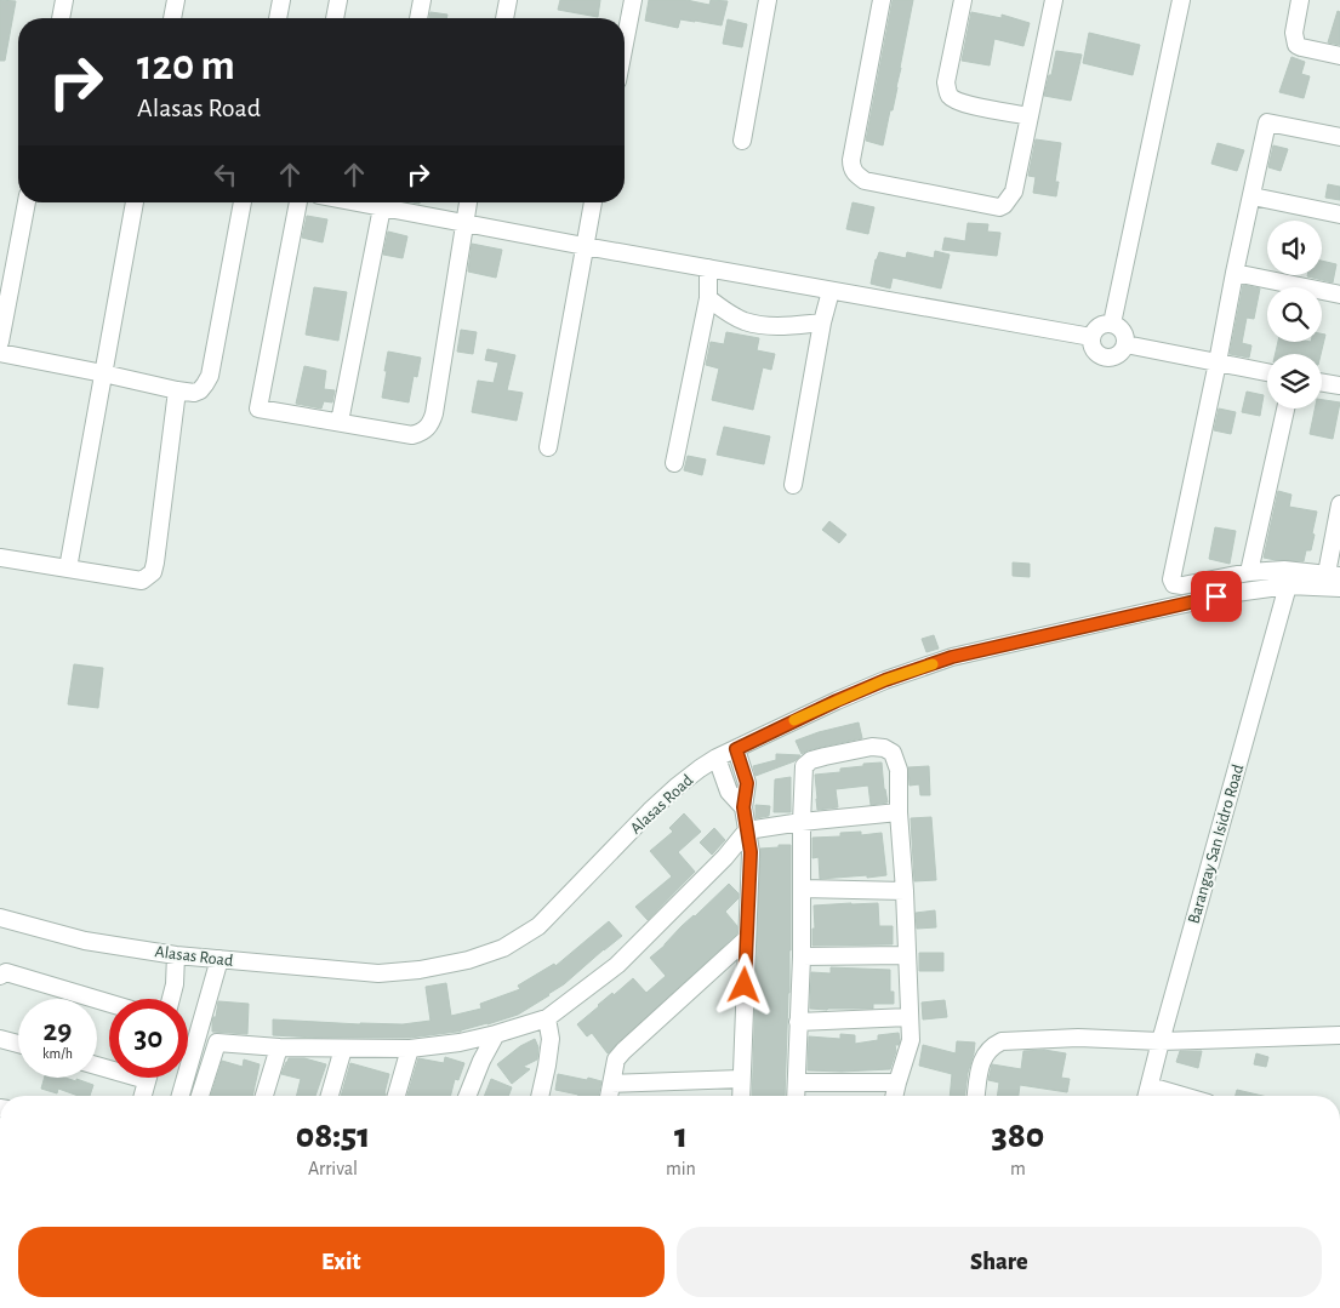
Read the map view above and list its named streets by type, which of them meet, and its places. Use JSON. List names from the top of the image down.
{
  "streets": {
    "street": ["Alasas Road", "Barangay San Isidro Road"]
  },
  "crossings": [
    ["Alasas Road", "Barangay San Isidro Road"]
  ],
  "page": {
    "turn": ["120 m", "Alasas Road"],
    "speed": "29 km/h",
    "limit": "30",
    "eta": [
      "08:51",
      "Arrival",
      "1",
      "min",
      "380",
      "m"
    ],
    "buttons": ["Exit", "Share"]
  }
}
